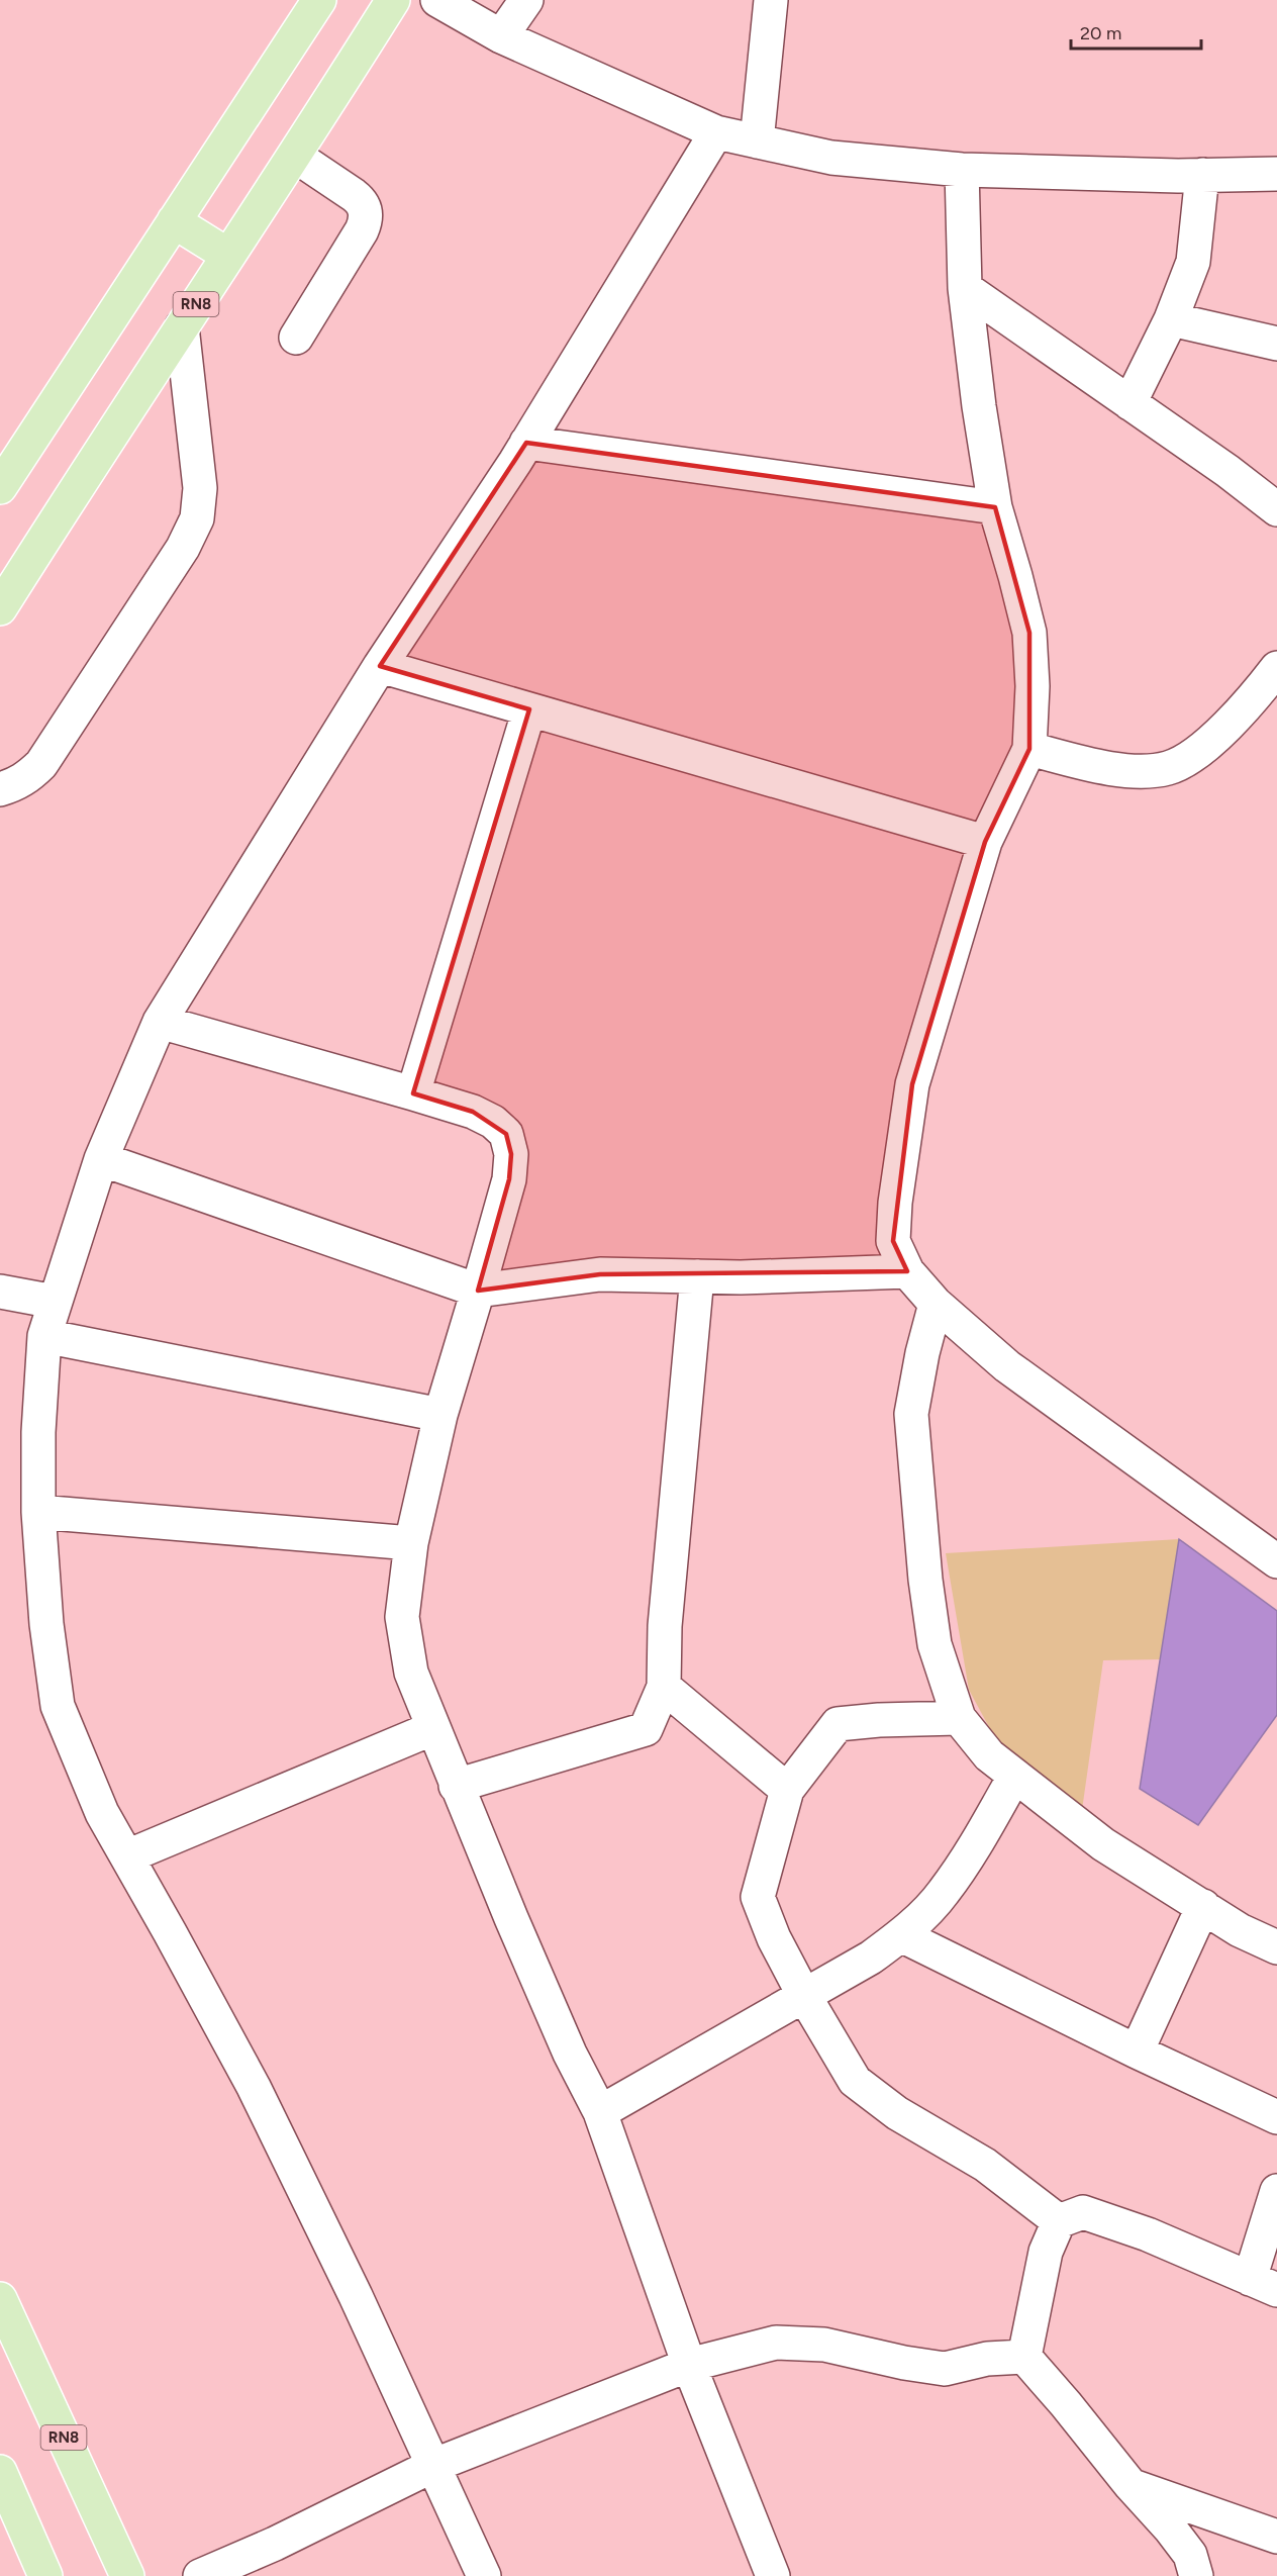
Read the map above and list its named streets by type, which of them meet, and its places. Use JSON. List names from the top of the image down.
{
  "streets": {
    "main road": ["RN8"]
  },
  "scale_bar": "20 m"
}
